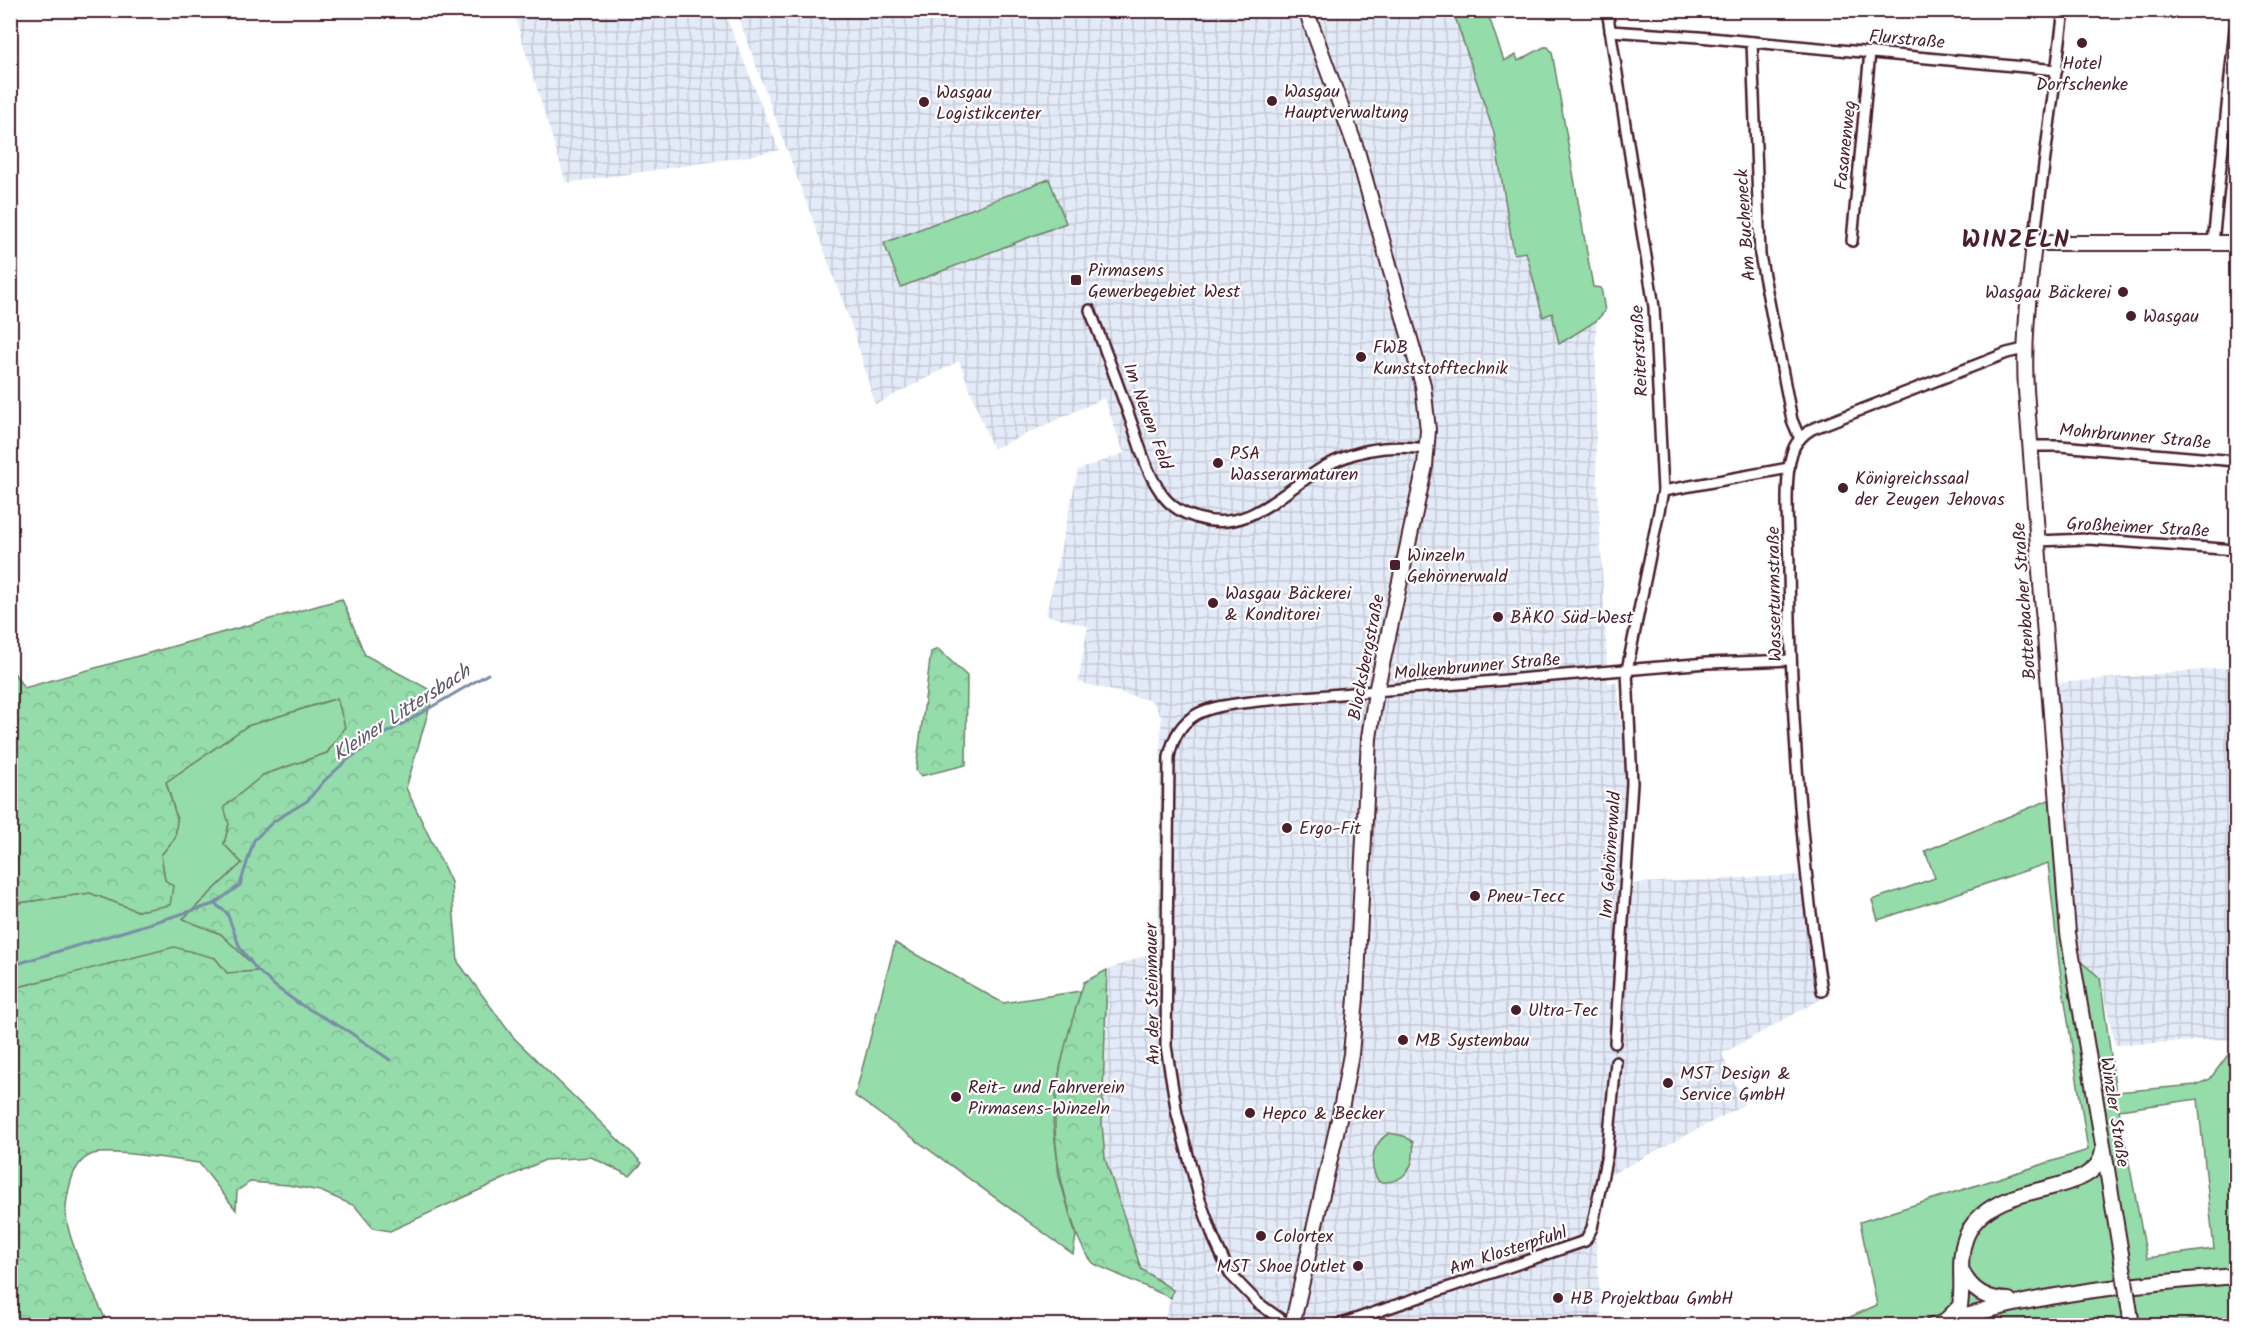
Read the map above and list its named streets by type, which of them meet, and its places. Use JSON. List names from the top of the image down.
{
  "streets": {
    "main road": ["Bottenbacher Straße", "Blocksbergstraße", "Winzler Straße"],
    "street": [
      "Flurstraße",
      "Fasanenweg",
      "Am Bucheneck",
      "Reiterstraße",
      "Im Neuen Feld",
      "Mohrbrunner Straße",
      "Großheimer Straße",
      "Wasserturmstraße",
      "Molkenbrunner Straße",
      "Im Gehörnerwald",
      "An der Steinmauer",
      "Am Klosterpfuhl"
    ]
  },
  "crossings": [
    ["Flurstraße", "Fasanenweg"],
    ["Flurstraße", "Am Bucheneck"],
    ["Flurstraße", "Reiterstraße"],
    ["Flurstraße", "Bottenbacher Straße"],
    ["Am Bucheneck", "Wasserturmstraße"],
    ["Reiterstraße", "Molkenbrunner Straße"],
    ["Reiterstraße", "Im Gehörnerwald"],
    ["Im Neuen Feld", "Blocksbergstraße"],
    ["Mohrbrunner Straße", "Bottenbacher Straße"],
    ["Großheimer Straße", "Bottenbacher Straße"],
    ["Wasserturmstraße", "Molkenbrunner Straße"],
    ["Bottenbacher Straße", "Winzler Straße"],
    ["Blocksbergstraße", "Molkenbrunner Straße"],
    ["Blocksbergstraße", "An der Steinmauer"],
    ["Molkenbrunner Straße", "Im Gehörnerwald"],
    ["Molkenbrunner Straße", "An der Steinmauer"]
  ],
  "districts": ["WINZELN"],
  "water": ["Kleiner Littersbach"],
  "places": {
    "other": [
      "Hotel Dorfschenke",
      "Wasgau Hauptverwaltung",
      "Wasgau Logistikcenter",
      "Wasgau Bäckerei",
      "Wasgau",
      "FWB Kunststofftechnik",
      "PSA Wasserarmaturen",
      "Königreichssaal der Zeugen Jehovas",
      "Wasgau Bäckerei & Konditorei",
      "BÄKO Süd-West",
      "Ergo-Fit",
      "Pneu-Tecc",
      "Ultra-Tec",
      "MB Systembau",
      "MST Design & Service GmbH",
      "Reit- und Fahrverein Pirmasens-Winzeln",
      "Hepco & Becker",
      "Colortex",
      "MST Shoe Outlet",
      "HB Projektbau GmbH"
    ],
    "transit": ["Pirmasens Gewerbegebiet West", "Winzeln Gehörnerwald"]
  }
}
